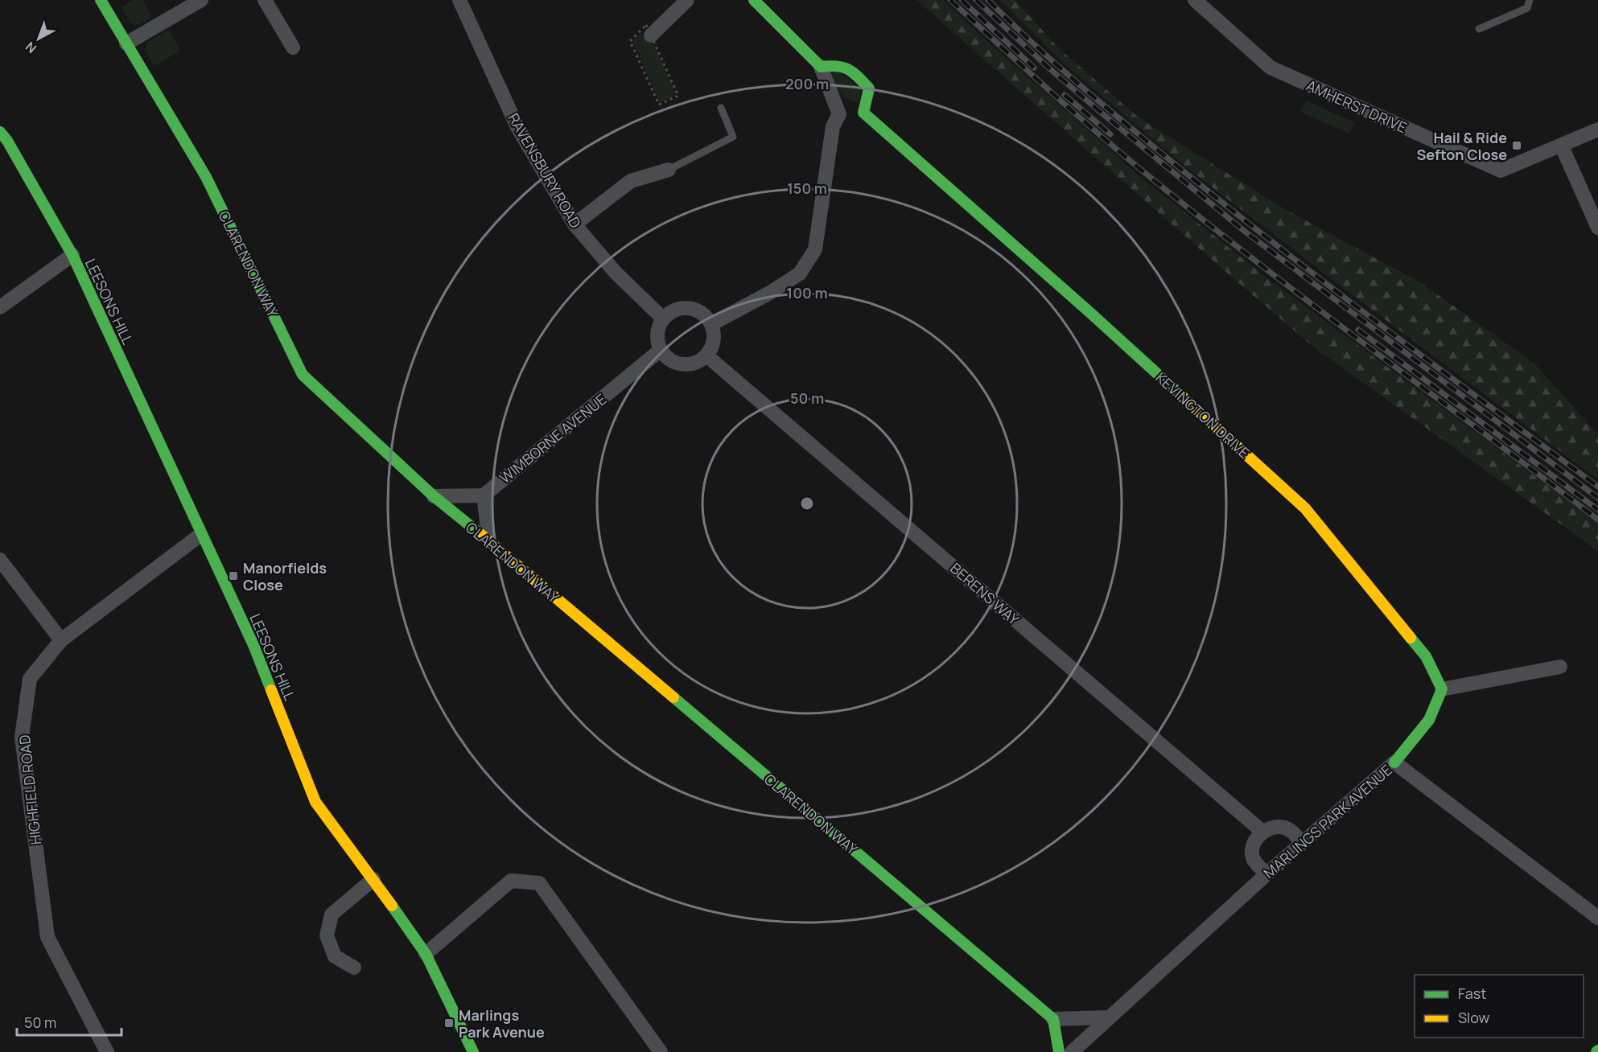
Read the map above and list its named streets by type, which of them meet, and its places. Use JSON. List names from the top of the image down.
{
  "streets": {
    "street": [
      "AMHERST DRIVE",
      "RAVENSBURY ROAD",
      "CLARENDON WAY",
      "LEESONS HILL",
      "KEVINGTON DRIVE",
      "WIMBORNE AVENUE",
      "BERENS WAY",
      "HIGHFIELD ROAD",
      "MARLINGS PARK AVENUE"
    ]
  },
  "crossings": [
    ["RAVENSBURY ROAD", "WIMBORNE AVENUE"],
    ["RAVENSBURY ROAD", "BERENS WAY"],
    ["LEESONS HILL", "HIGHFIELD ROAD"],
    ["WIMBORNE AVENUE", "BERENS WAY"]
  ],
  "places": {
    "transit": ["Hail & Ride Sefton Close", "Manorfields Close", "Marlings Park Avenue"]
  },
  "legend": ["Fast", "Slow"],
  "scale_bar": "50 m",
  "north": "bottom left",
  "rings": [
    "200 m",
    "150 m",
    "100 m",
    "50 m"
  ]
}
